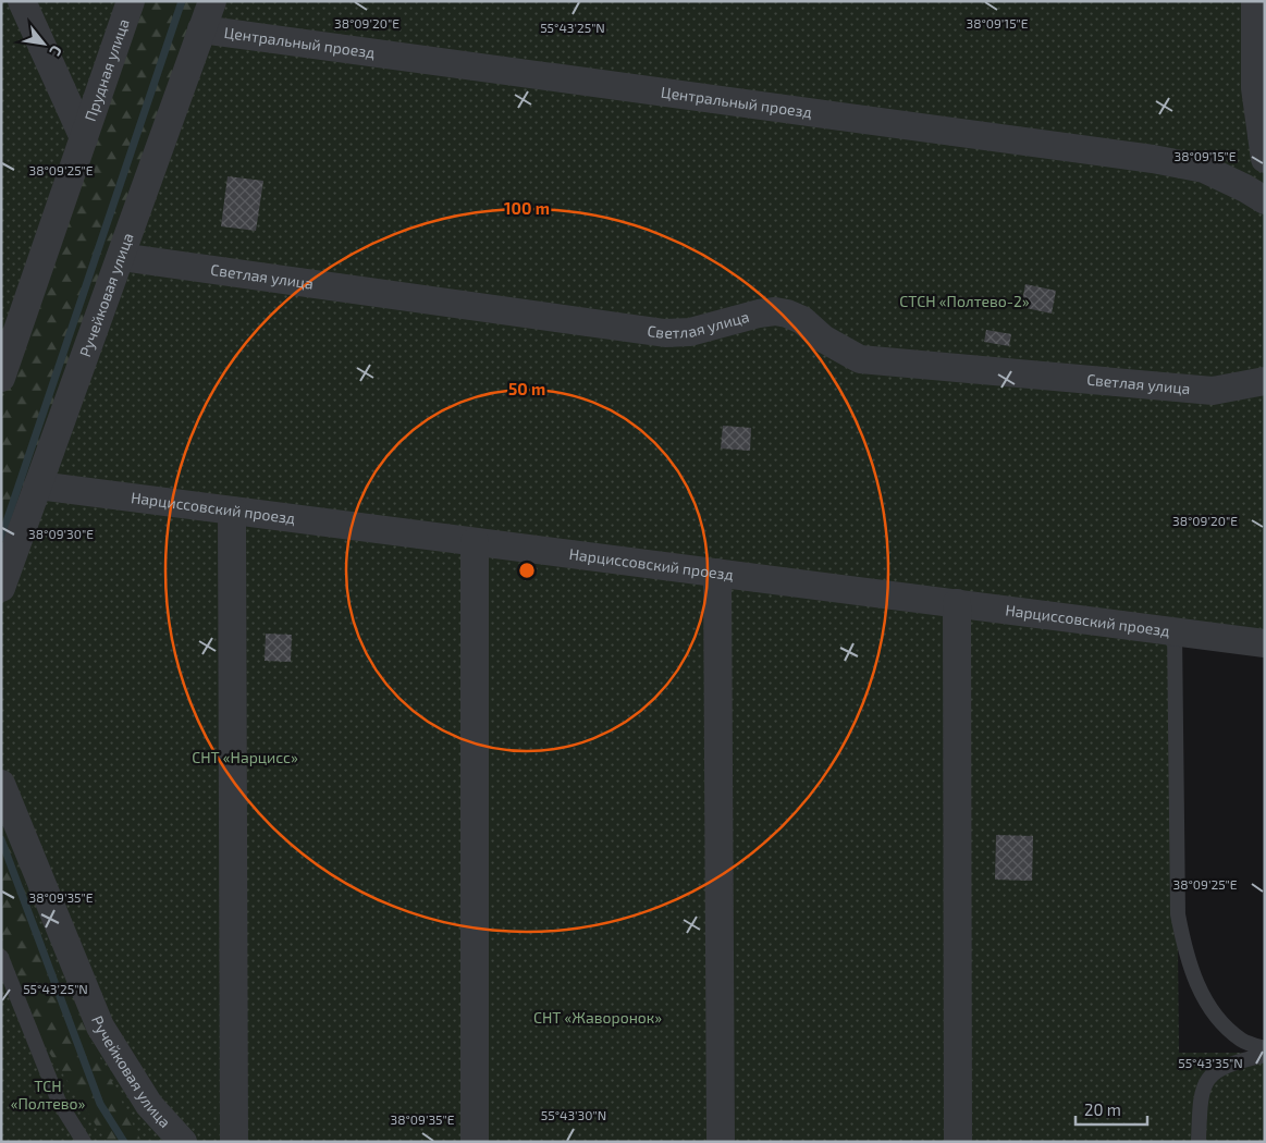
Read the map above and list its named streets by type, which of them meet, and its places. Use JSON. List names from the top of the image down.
{
  "streets": {
    "street": [
      "Центральный проезд",
      "Прудная улица",
      "Светлая улица",
      "Ручейковая улица",
      "Нарциссовский проезд"
    ]
  },
  "crossings": [
    ["Центральный проезд", "Ручейковая улица"],
    ["Светлая улица", "Ручейковая улица"],
    ["Ручейковая улица", "Нарциссовский проезд"]
  ],
  "parks": [
    "СТСН «Полтево-2»",
    "СНТ «Нарцисс»",
    "СНТ «Жаворонок»",
    "ТСН «Полтево»"
  ],
  "scale_bar": "20 m",
  "north": "bottom right",
  "coordinates": [
    "38°09'20\"E",
    "38°09'15\"E",
    "55°43'25\"N",
    "38°09'25\"E",
    "38°09'30\"E",
    "38°09'35\"E",
    "55°43'35\"N",
    "55°43'30\"N"
  ],
  "rings": ["100 m", "50 m"]
}
